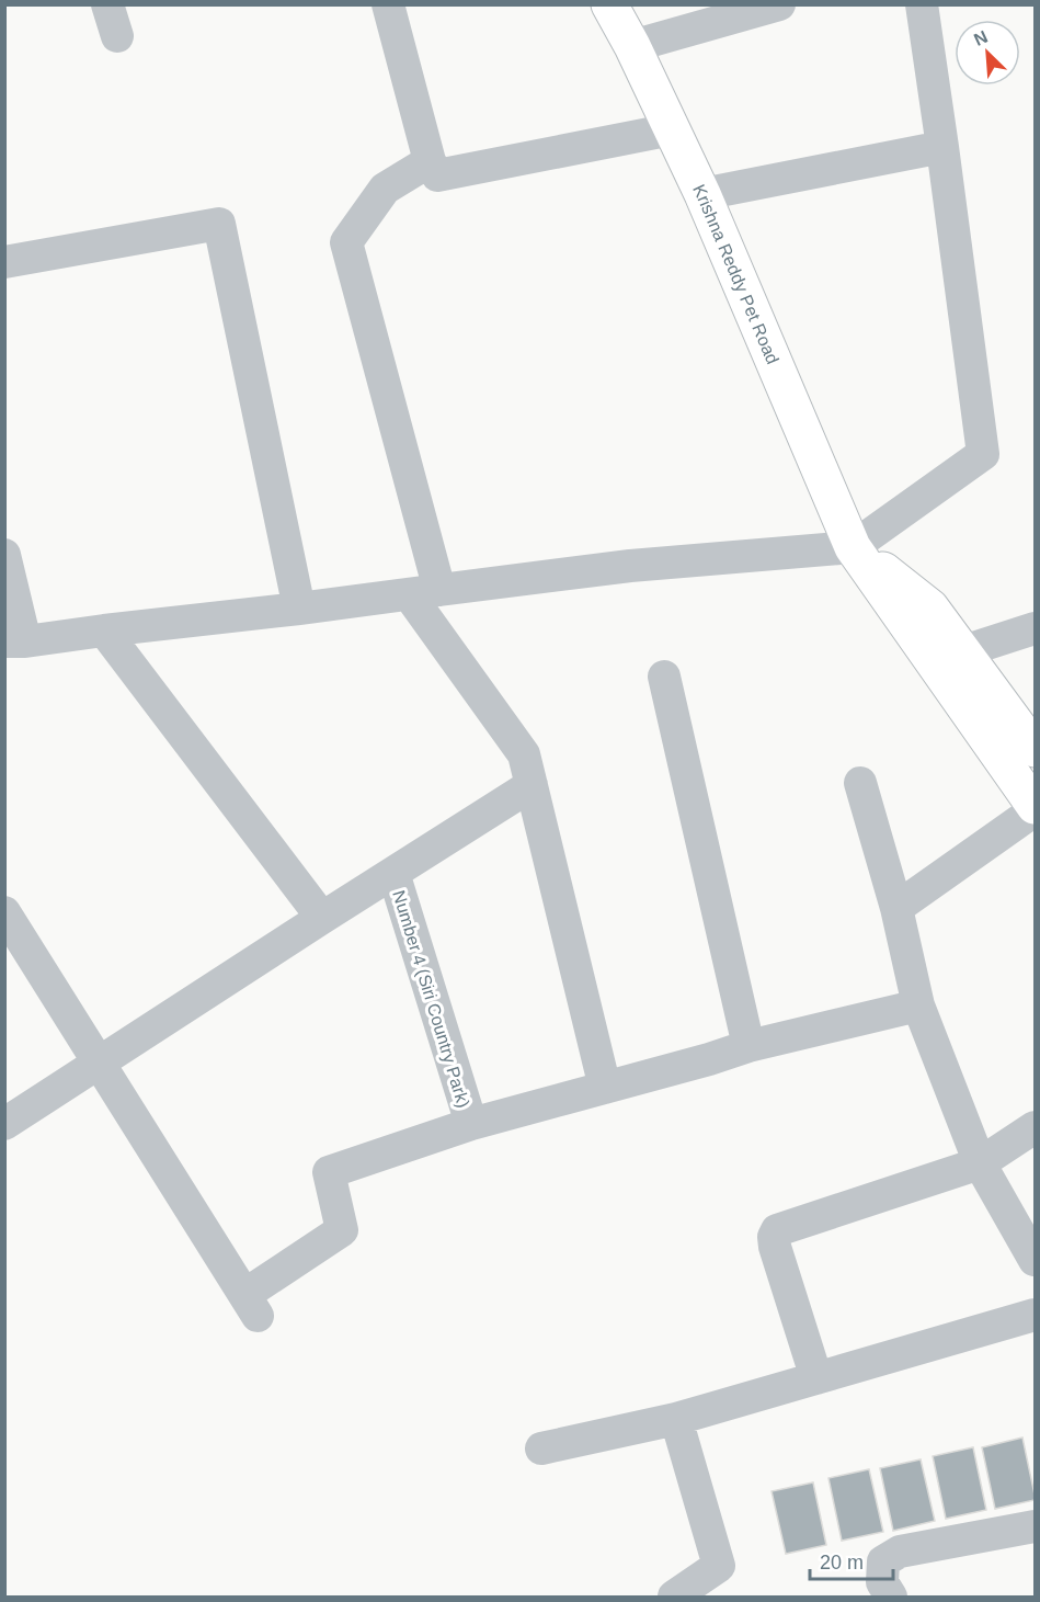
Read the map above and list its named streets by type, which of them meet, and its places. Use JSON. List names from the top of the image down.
{
  "streets": {
    "main road": ["Krishna Reddy Pet Road"],
    "street": ["Number 4 (Siri Country Park)"]
  },
  "scale_bar": "20 m",
  "north": "top left"
}
